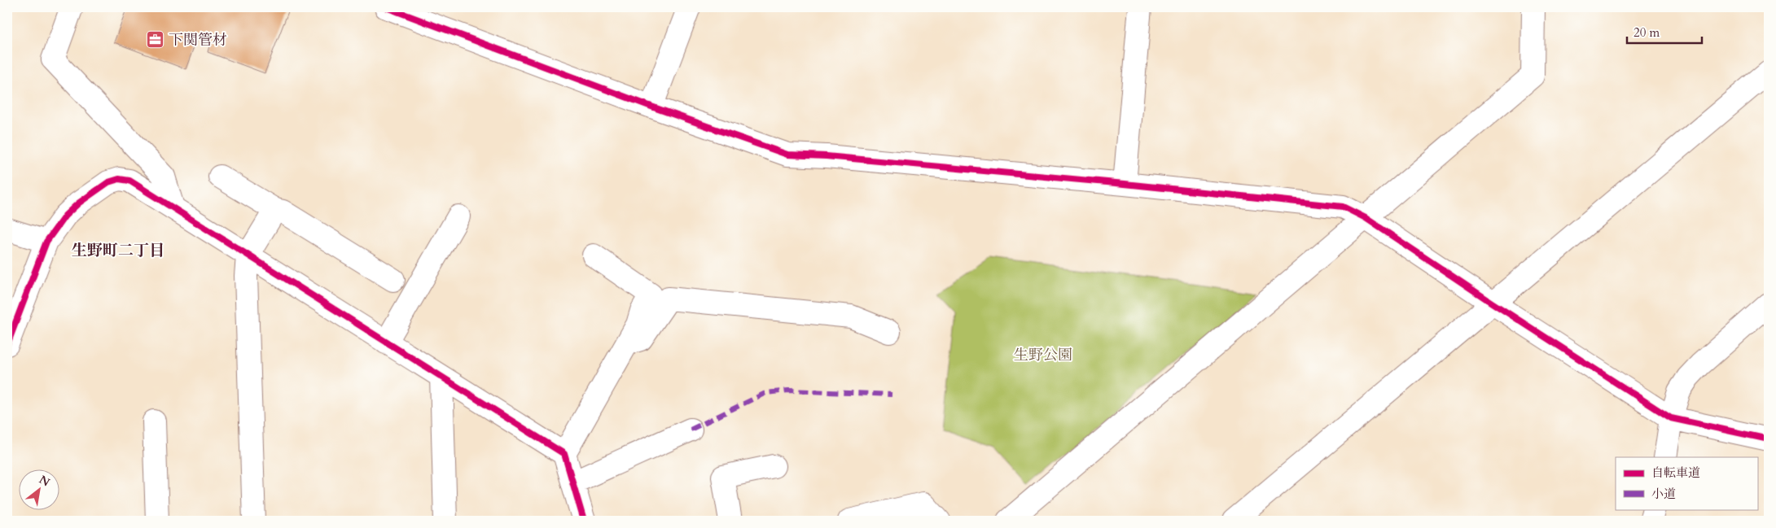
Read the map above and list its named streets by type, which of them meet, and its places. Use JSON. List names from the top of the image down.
{
  "districts": ["生野町二丁目"],
  "parks": ["生野公園"],
  "places": {
    "office": ["下関管材"]
  },
  "legend": ["自転車道", "小道"],
  "scale_bar": "20 m",
  "north": "top right"
}
